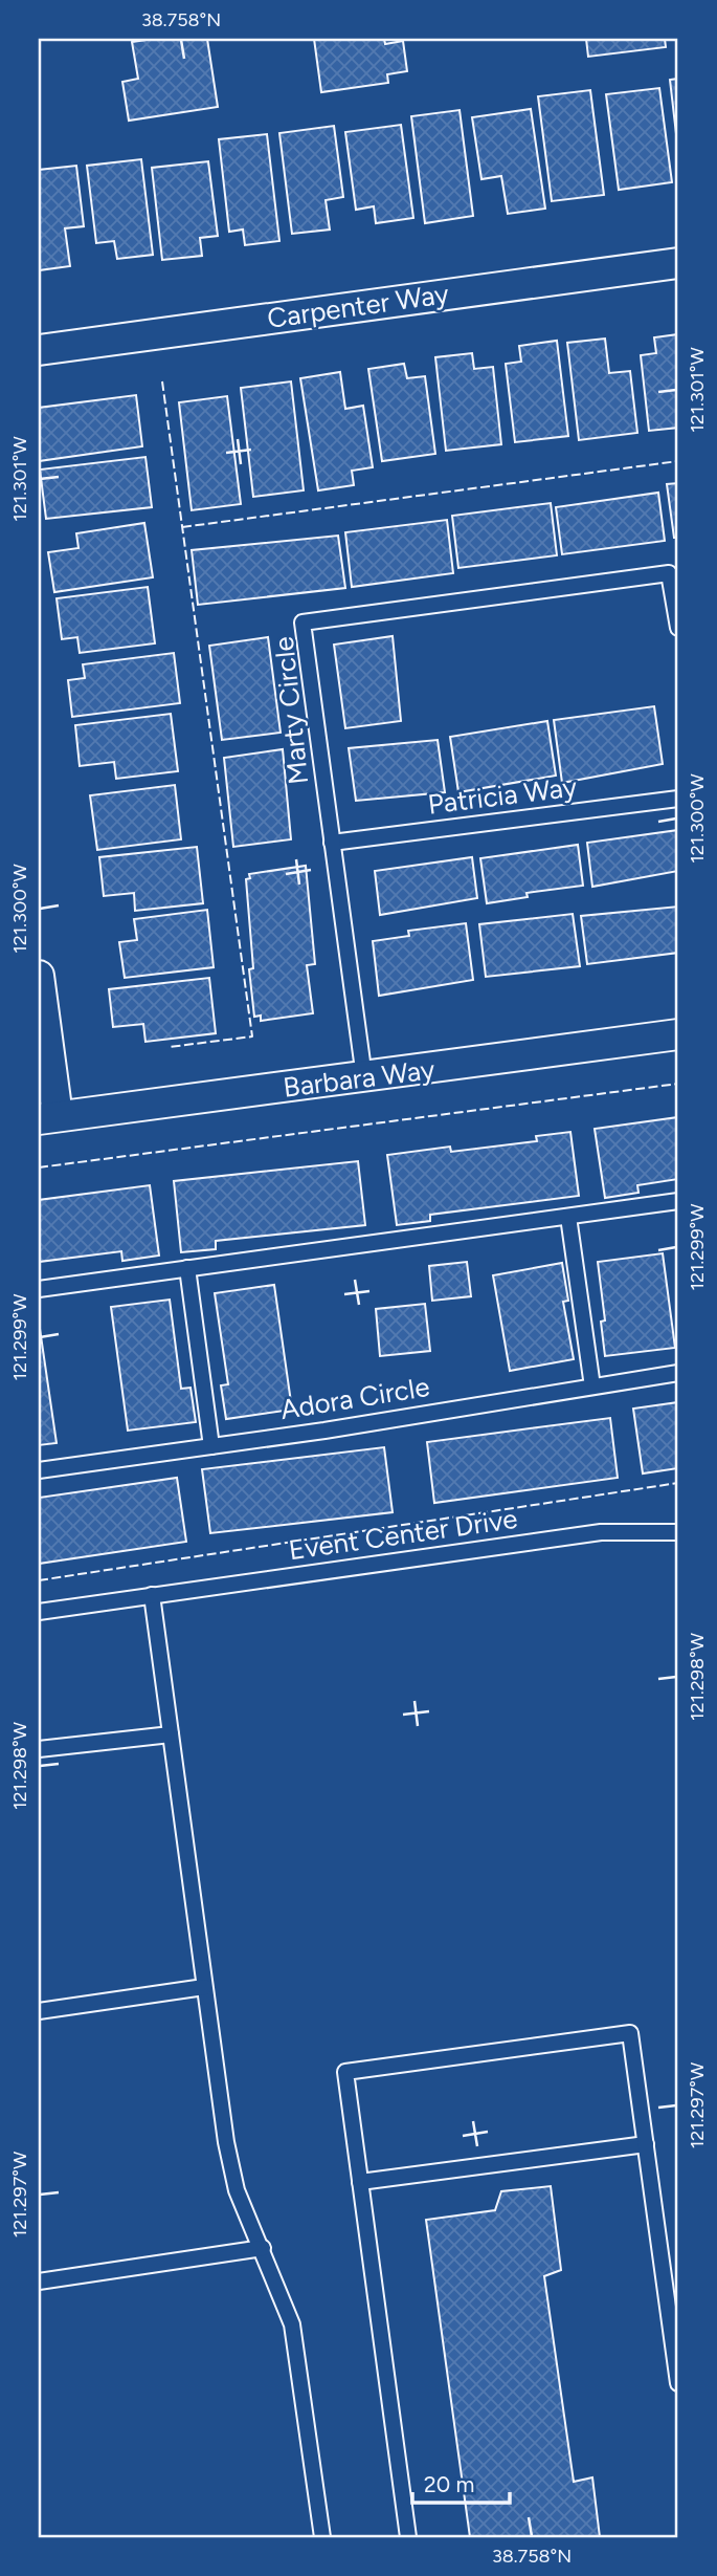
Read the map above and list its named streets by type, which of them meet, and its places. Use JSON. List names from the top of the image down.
{
  "streets": {
    "street": ["Carpenter Way", "Barbara Way"],
    "lane": [
      "Marty Circle",
      "Patricia Way",
      "Adora Circle",
      "Event Center Drive"
    ]
  },
  "crossings": [
    ["Marty Circle", "Patricia Way"],
    ["Marty Circle", "Barbara Way"]
  ],
  "scale_bar": "20 m",
  "coordinates": [
    "38.758°N",
    "121.301°W",
    "121.300°W",
    "121.299°W",
    "121.298°W",
    "121.297°W"
  ]
}
